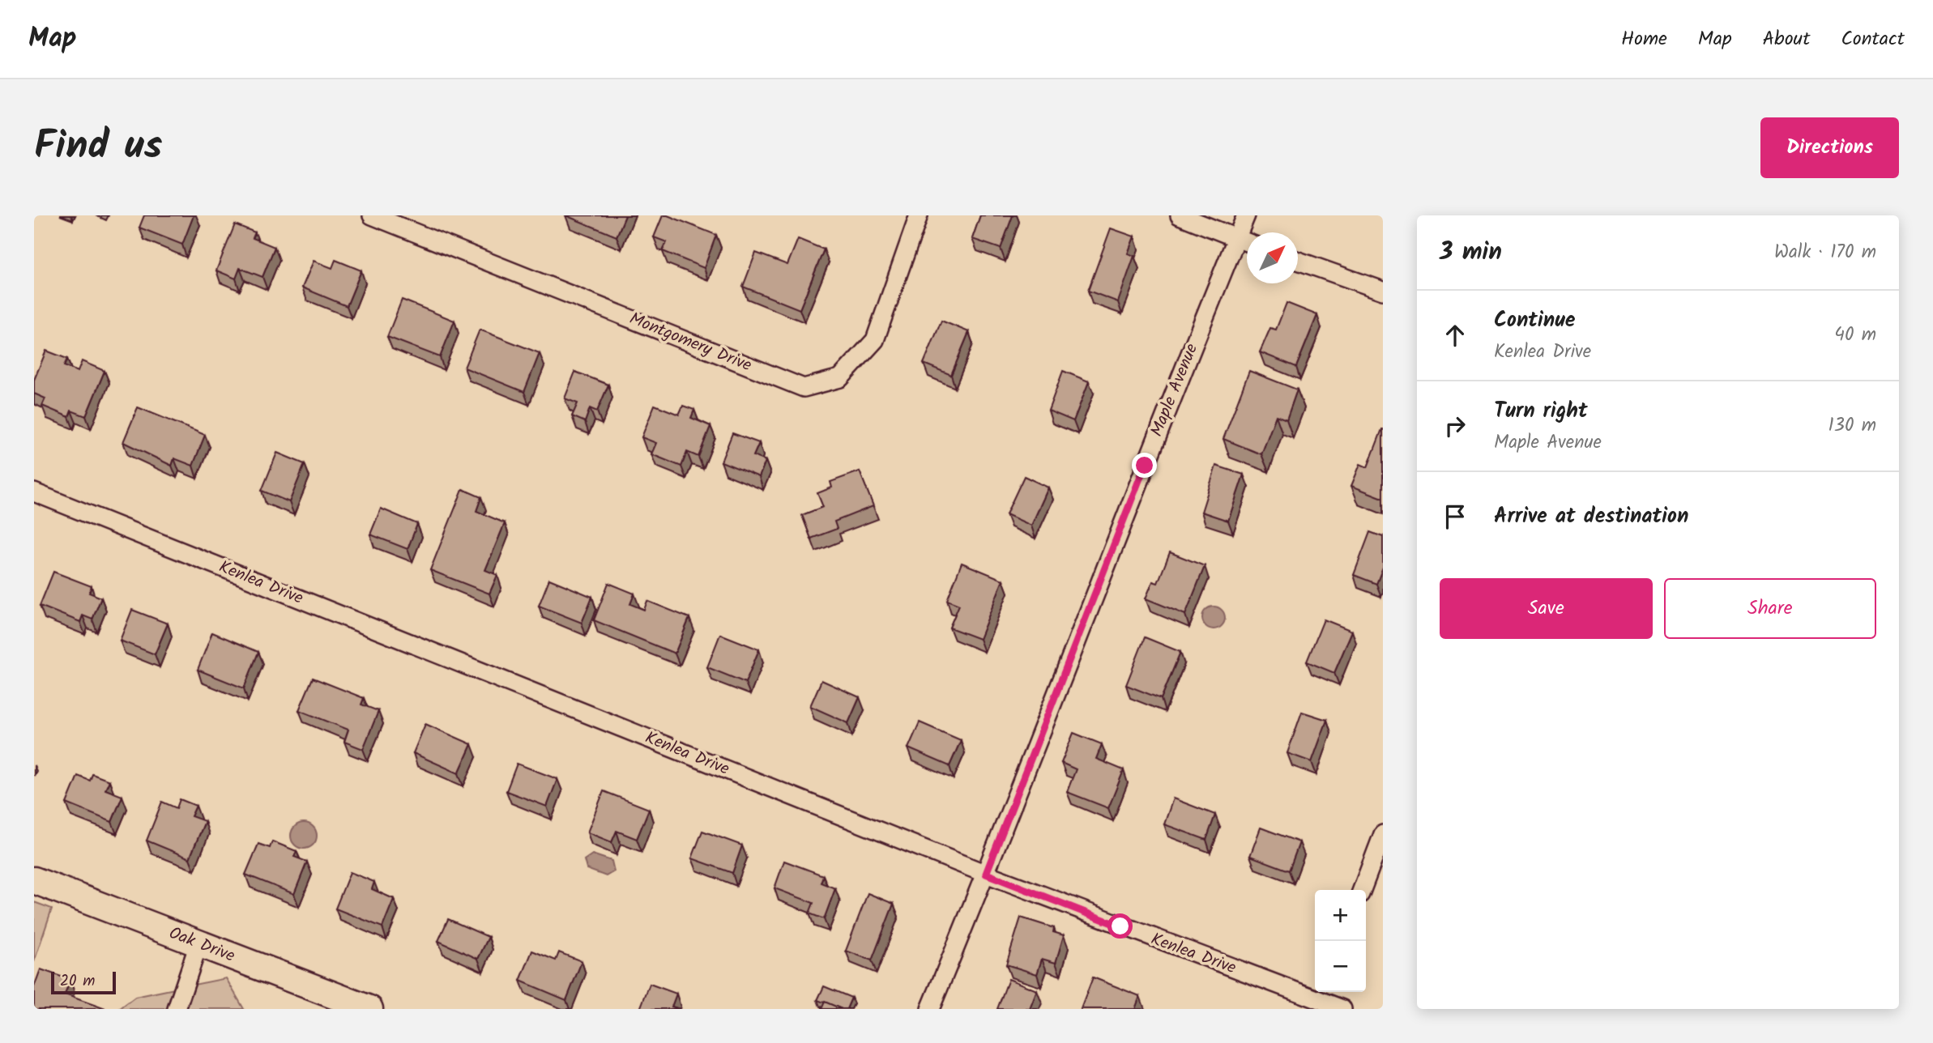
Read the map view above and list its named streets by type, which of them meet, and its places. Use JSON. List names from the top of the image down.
{
  "streets": {
    "street": [
      "Montgomery Drive",
      "Maple Avenue",
      "Kenlea Drive",
      "Oak Drive"
    ]
  },
  "crossings": [
    ["Maple Avenue", "Kenlea Drive"]
  ],
  "scale_bar": "20 m",
  "north": "top right",
  "page": {
    "header": "Map",
    "nav": [
      "Home",
      "Map",
      "About",
      "Contact"
    ],
    "title": "Find us",
    "buttons": [
      "Directions",
      ["Save", "Share"]
    ],
    "heading": ["3 min", "Walk · 170 m"],
    "list": [
      ["Continue", "Kenlea Drive", "40 m"],
      ["Turn right", "Maple Avenue", "130 m"],
      "Arrive at destination"
    ],
    "map_buttons": ["+", "−"],
    "scale": "20 m"
  }
}
